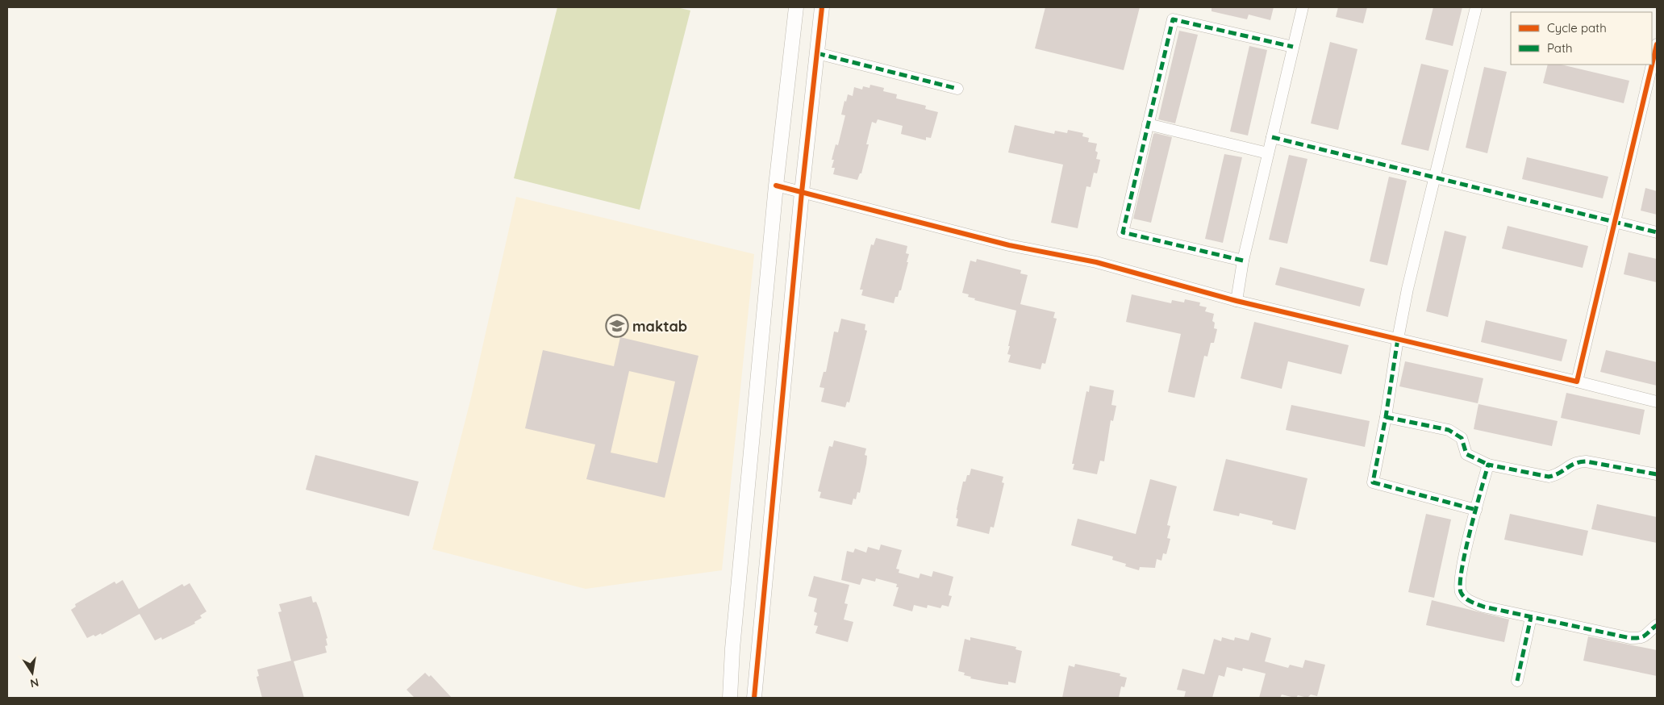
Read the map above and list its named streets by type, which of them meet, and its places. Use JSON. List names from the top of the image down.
{
  "places": {
    "school or university": ["maktab"]
  },
  "legend": ["Cycle path", "Path"],
  "north": "bottom"
}
